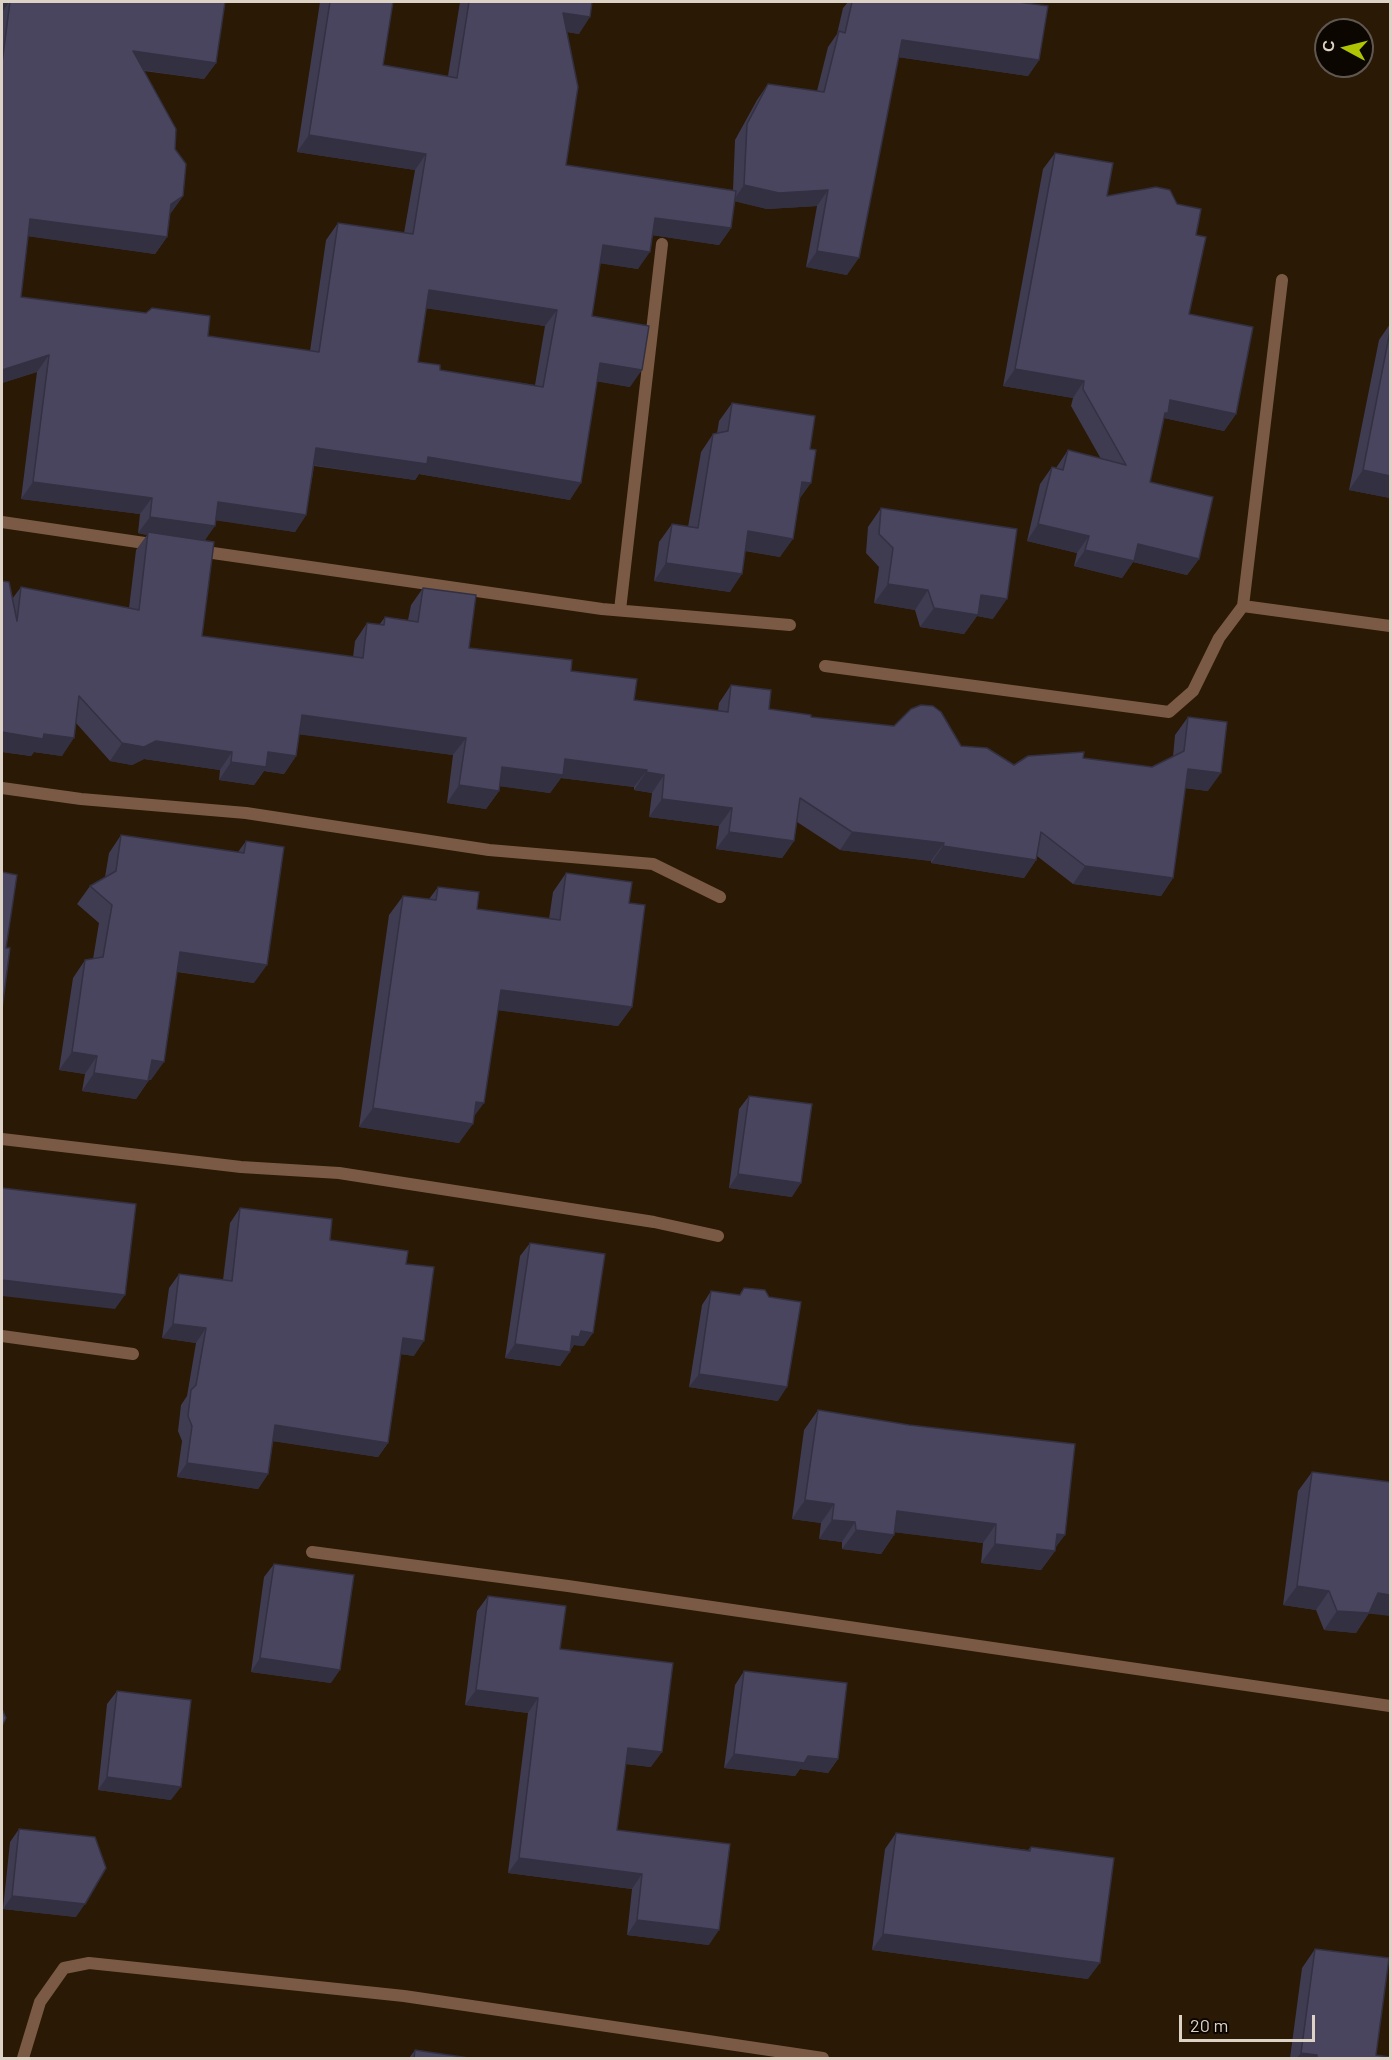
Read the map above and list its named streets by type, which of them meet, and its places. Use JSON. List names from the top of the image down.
{
  "scale_bar": "20 m",
  "north": "left"
}
